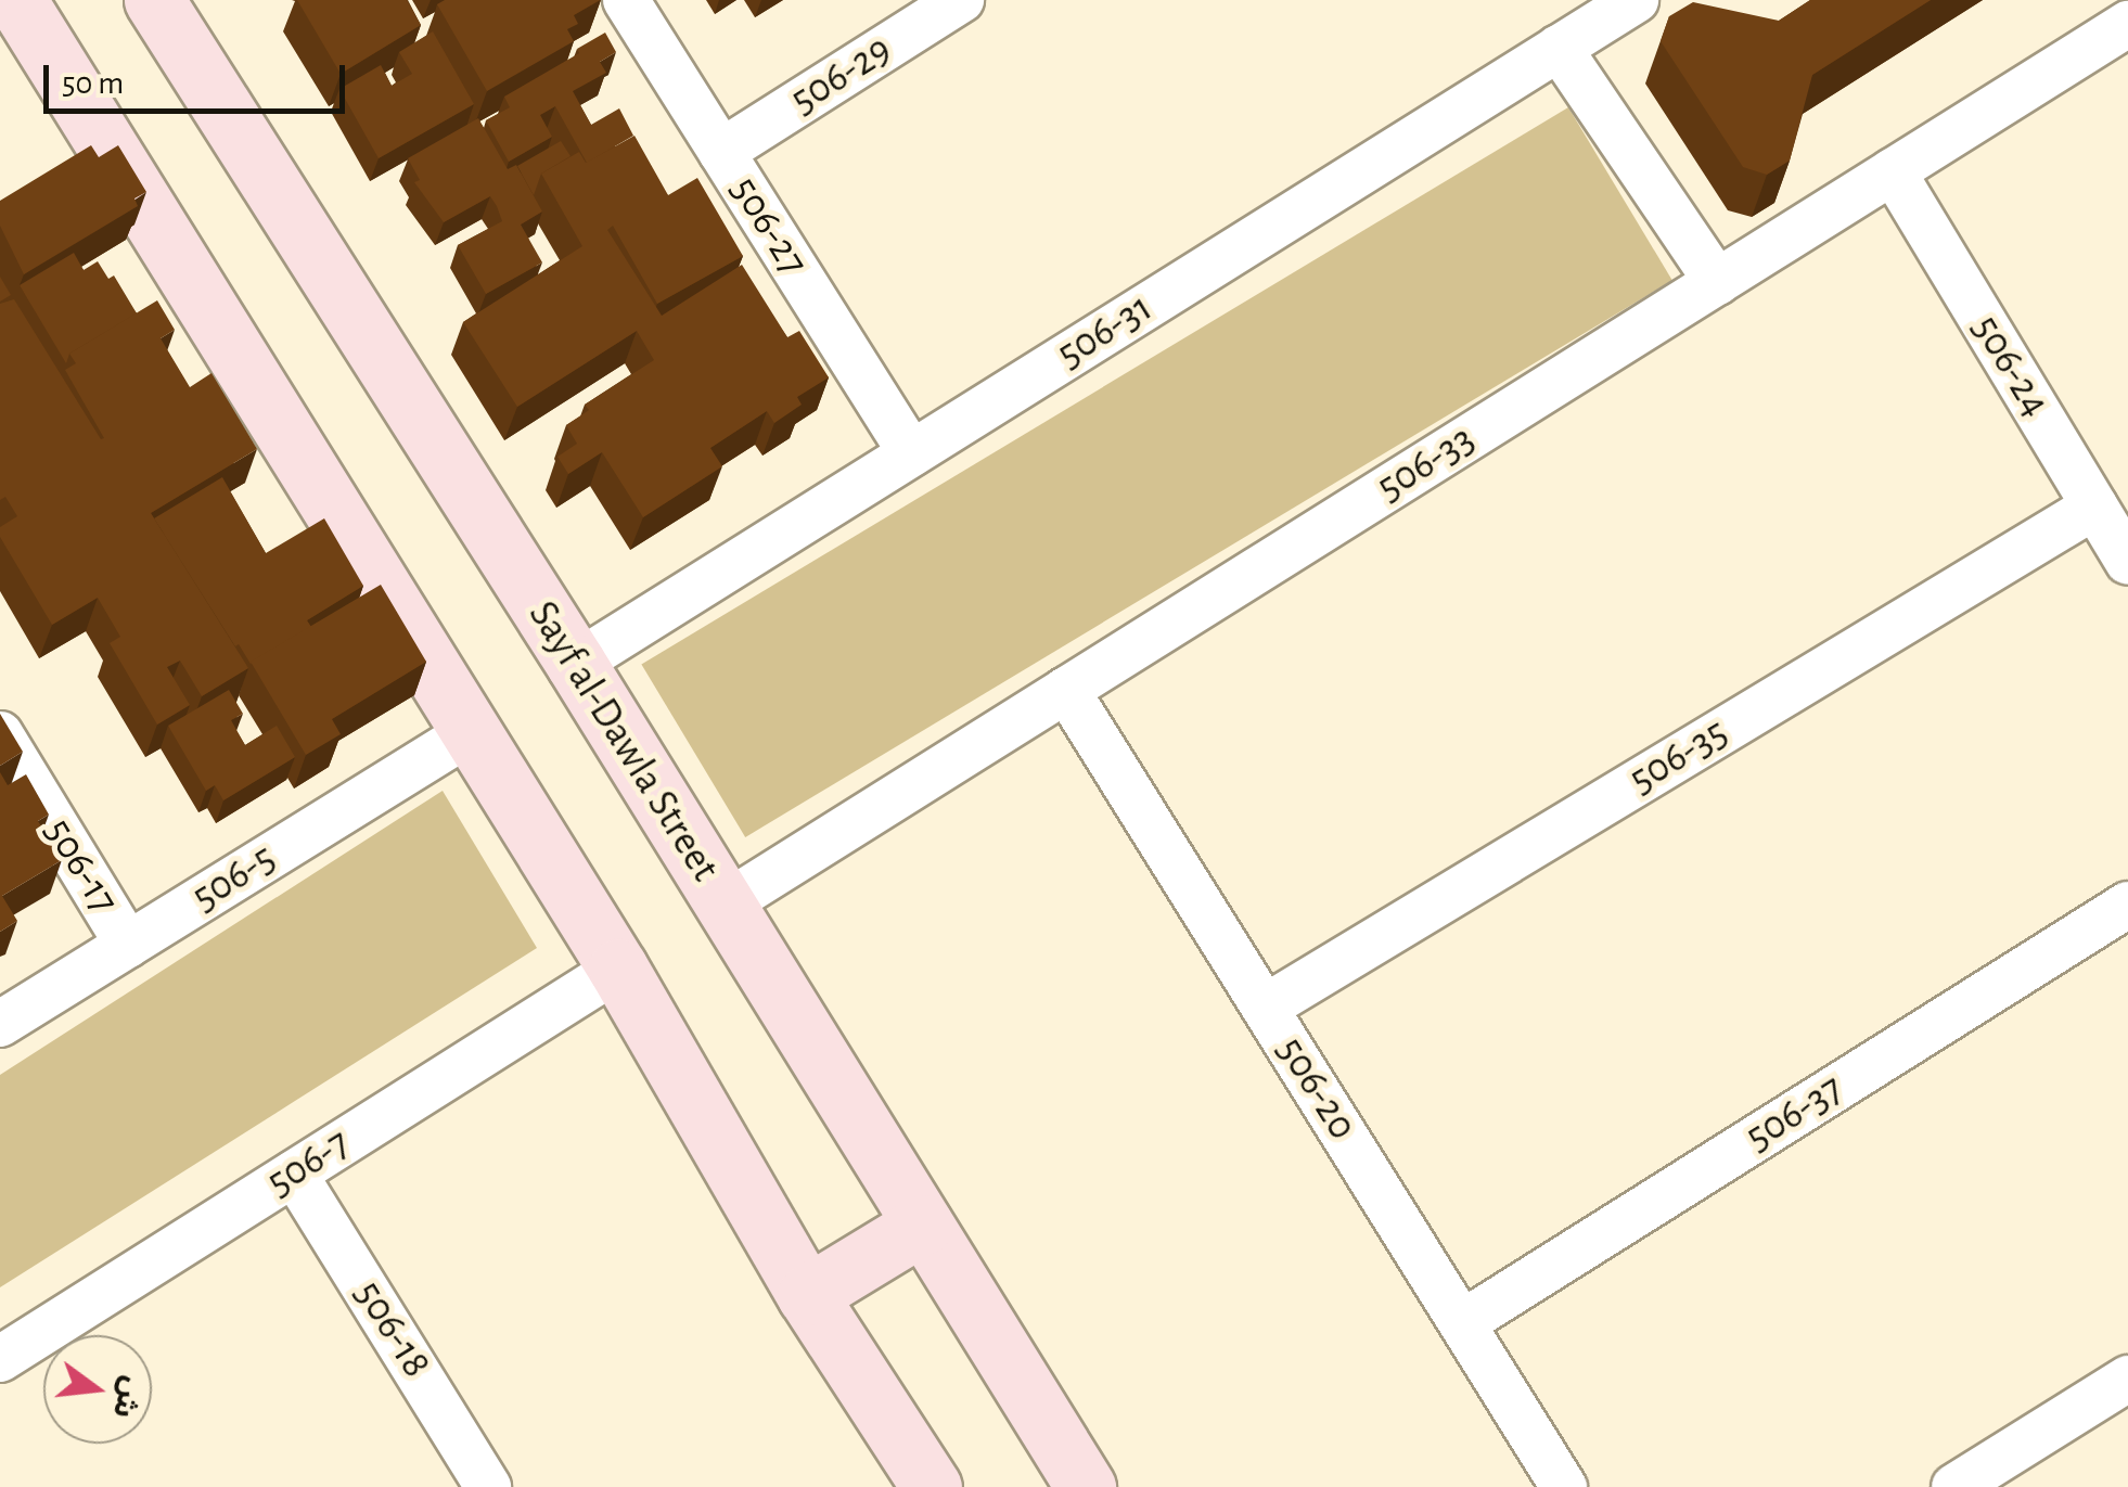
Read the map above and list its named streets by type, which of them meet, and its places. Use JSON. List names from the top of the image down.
{
  "streets": {
    "street": [
      "506-29",
      "506-27",
      "506-31",
      "506-24",
      "506-33",
      "Sayf al-Dawla Street",
      "506-35",
      "506-17",
      "506-5",
      "506-20",
      "506-37",
      "506-7",
      "506-18"
    ]
  },
  "crossings": [
    ["506-29", "506-27"],
    ["506-27", "506-31"],
    ["506-31", "Sayf al-Dawla Street"],
    ["506-24", "506-33"],
    ["506-24", "506-35"],
    ["506-33", "Sayf al-Dawla Street"],
    ["506-33", "506-20"],
    ["506-35", "506-20"],
    ["506-17", "506-5"],
    ["506-20", "506-37"],
    ["506-7", "506-18"]
  ],
  "scale_bar": "50 m",
  "north": "right"
}
